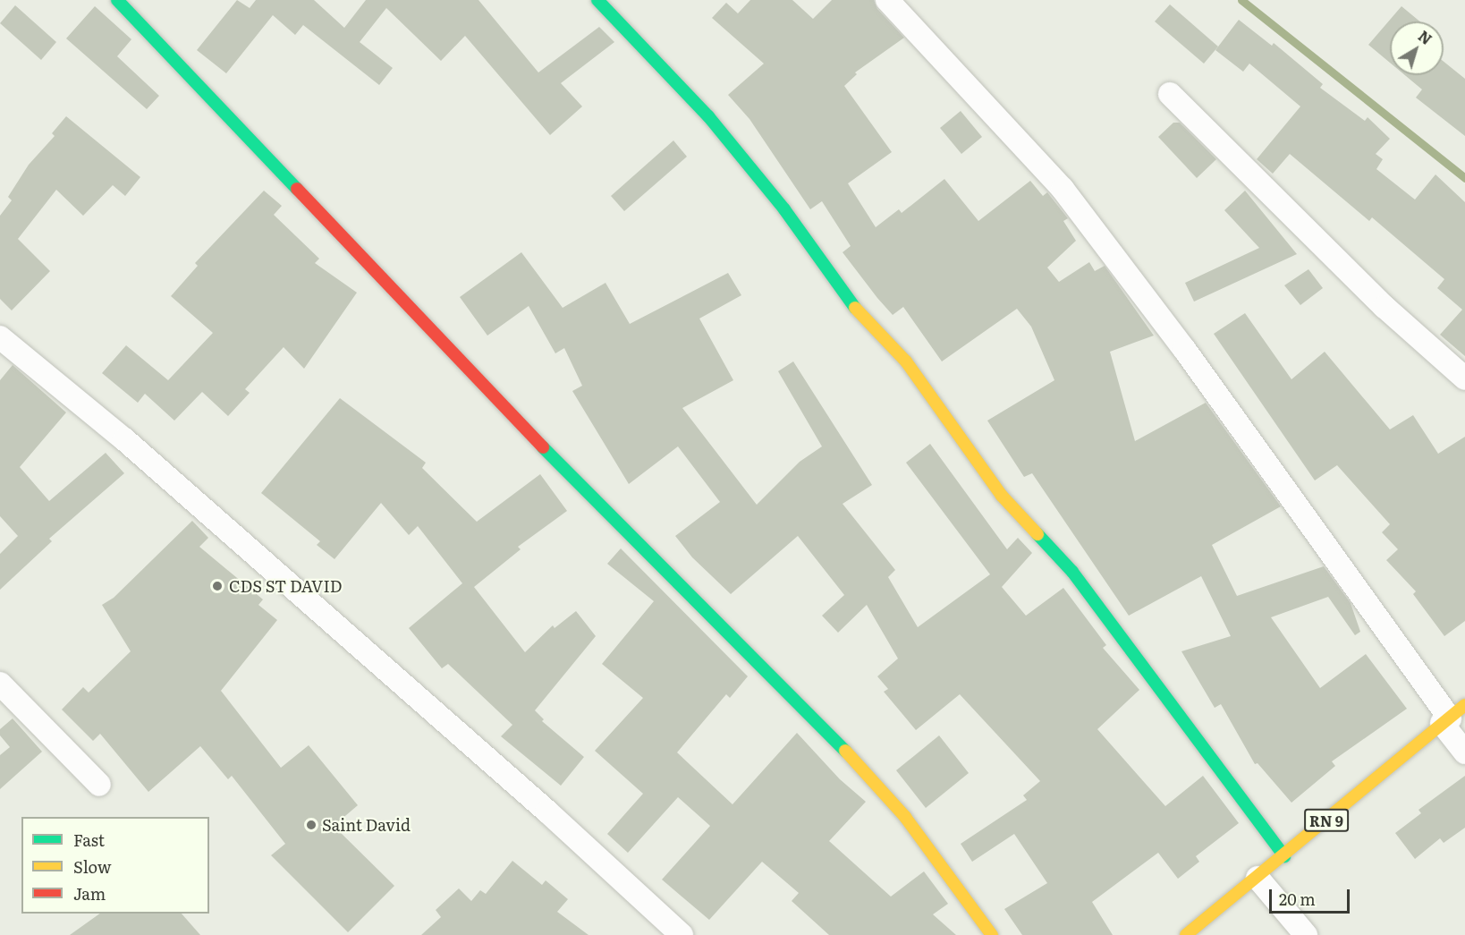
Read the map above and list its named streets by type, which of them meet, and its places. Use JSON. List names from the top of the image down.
{
  "streets": {
    "street": ["RN 9"]
  },
  "places": ["CDS ST DAVID", "Saint David"],
  "legend": ["Fast", "Slow", "Jam"],
  "scale_bar": "20 m",
  "north": "top right"
}
